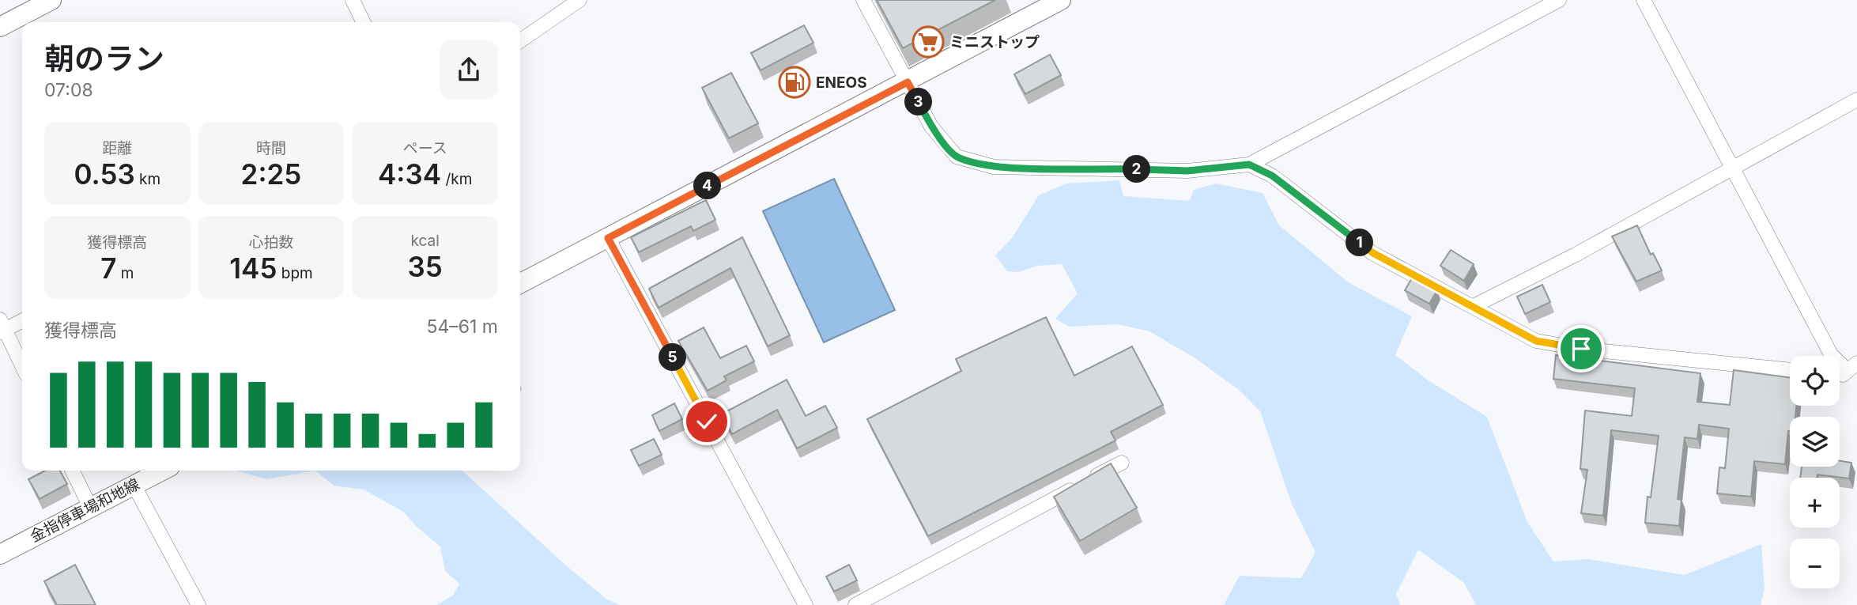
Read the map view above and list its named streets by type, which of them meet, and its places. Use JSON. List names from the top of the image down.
{
  "streets": {
    "main road": ["金指停車場和地線"]
  },
  "places": {
    "supermarket": ["ミニストップ"],
    "fuel station": ["ENEOS"]
  },
  "page": {
    "heading": ["朝のラン", "07:08"],
    "pins": [
      "3",
      "2",
      "4",
      "1",
      "5"
    ],
    "stats": [
      ["距離", "0.53 km"],
      ["時間", "2:25"],
      ["ペース", "4:34 /km"],
      ["獲得標高", "7 m"],
      ["心拍数", "145 bpm"],
      ["kcal", "35"]
    ],
    "chart": ["獲得標高", "54–61 m"],
    "map_buttons": ["+", "−"]
  }
}
